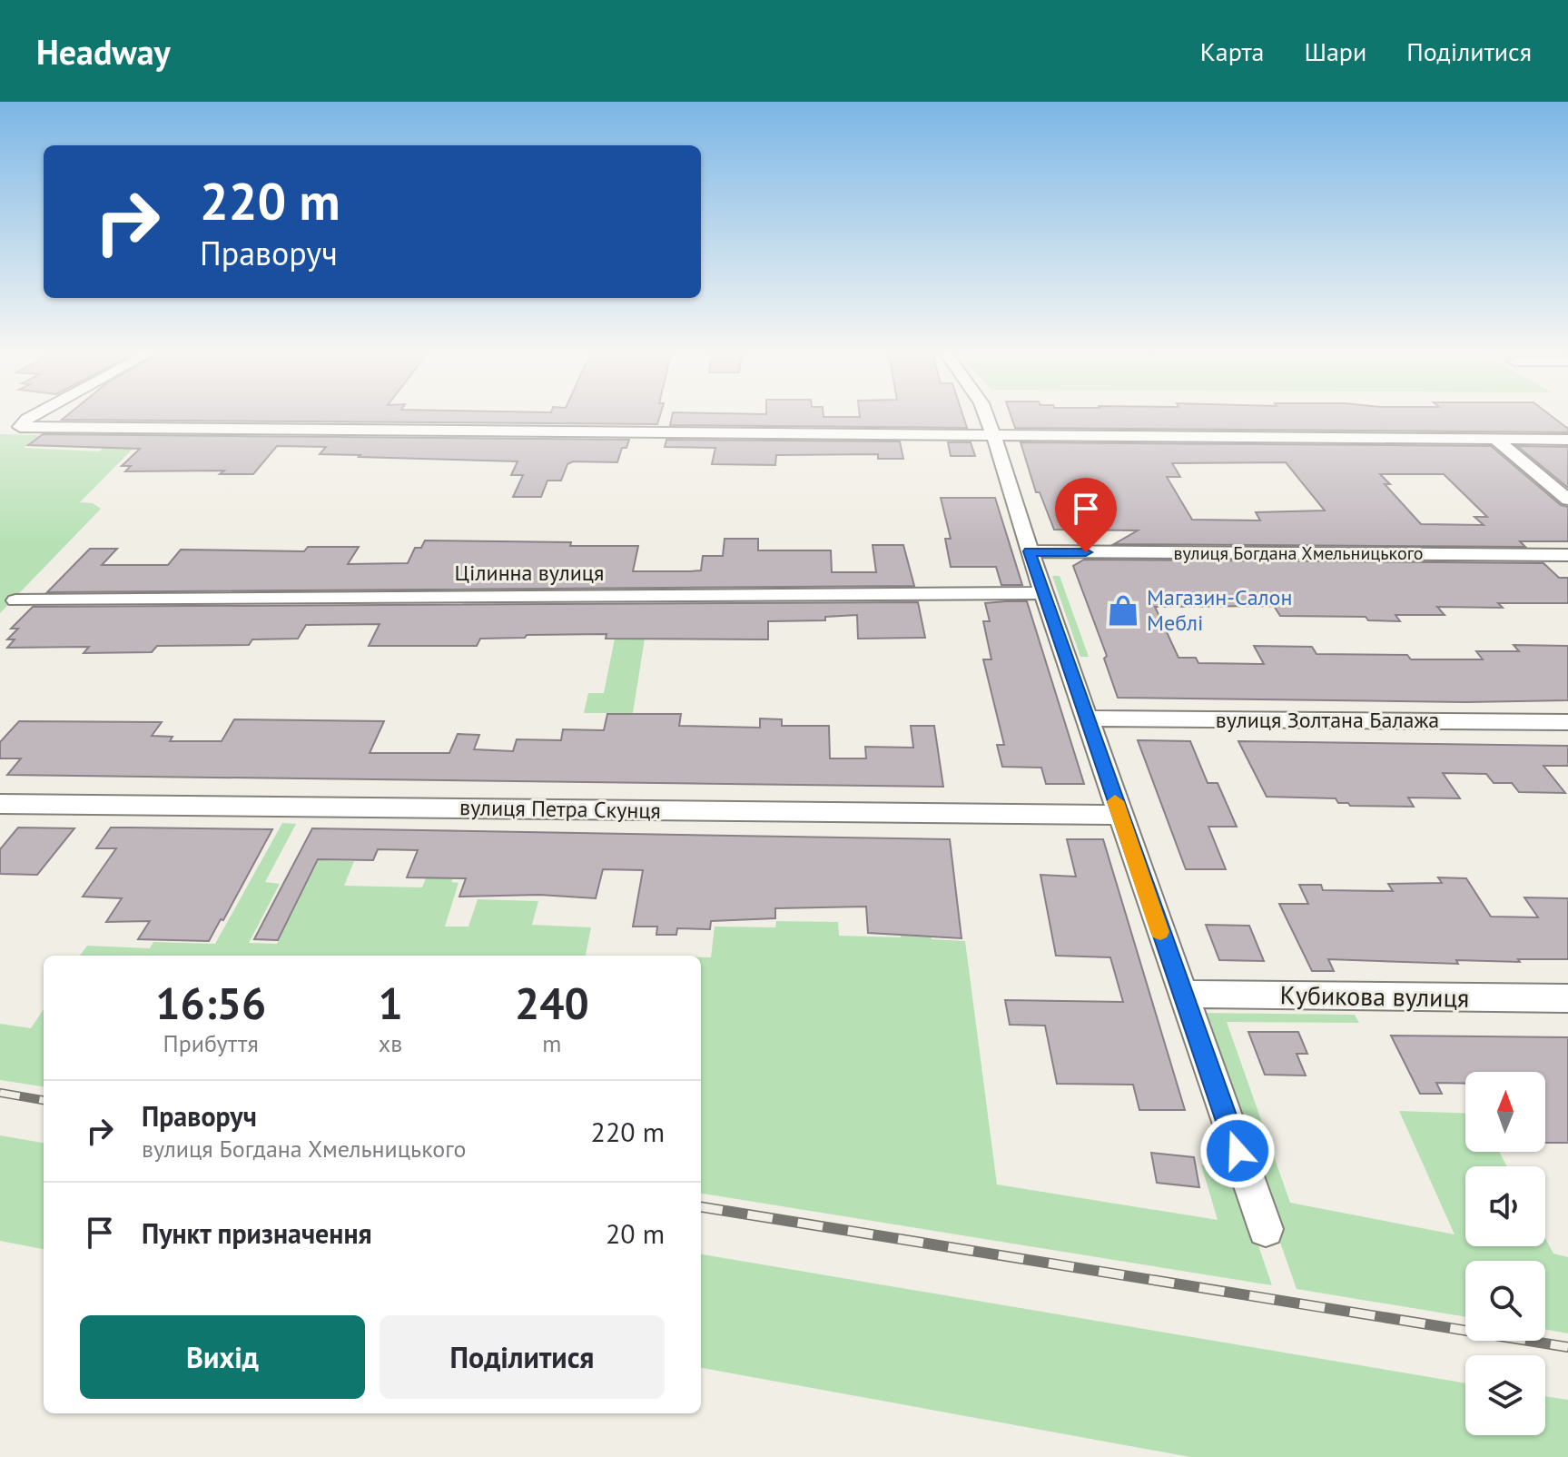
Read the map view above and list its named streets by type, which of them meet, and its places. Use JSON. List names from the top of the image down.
{
  "streets": {
    "street": [
      "вулиця Богдана Хмельницького",
      "Цілинна вулиця",
      "вулиця Золтана Балажа",
      "вулиця Петра Скунця",
      "Кубикова вулиця"
    ]
  },
  "places": {
    "shop": ["Магазин-Салон Меблі"]
  },
  "north": "top",
  "page": {
    "header": "Headway",
    "nav": ["Карта", "Шари", "Поділитися"],
    "turn": ["220 m", "Праворуч"],
    "eta": [
      "16:56",
      "Прибуття",
      "1",
      "хв",
      "240",
      "m"
    ],
    "list": [
      {
        "name": "Праворуч",
        "note": "вулиця Богдана Хмельницького",
        "value": "220 m"
      },
      {
        "name": "Пункт призначення",
        "value": "20 m"
      }
    ],
    "buttons": ["Вихід", "Поділитися"]
  }
}
